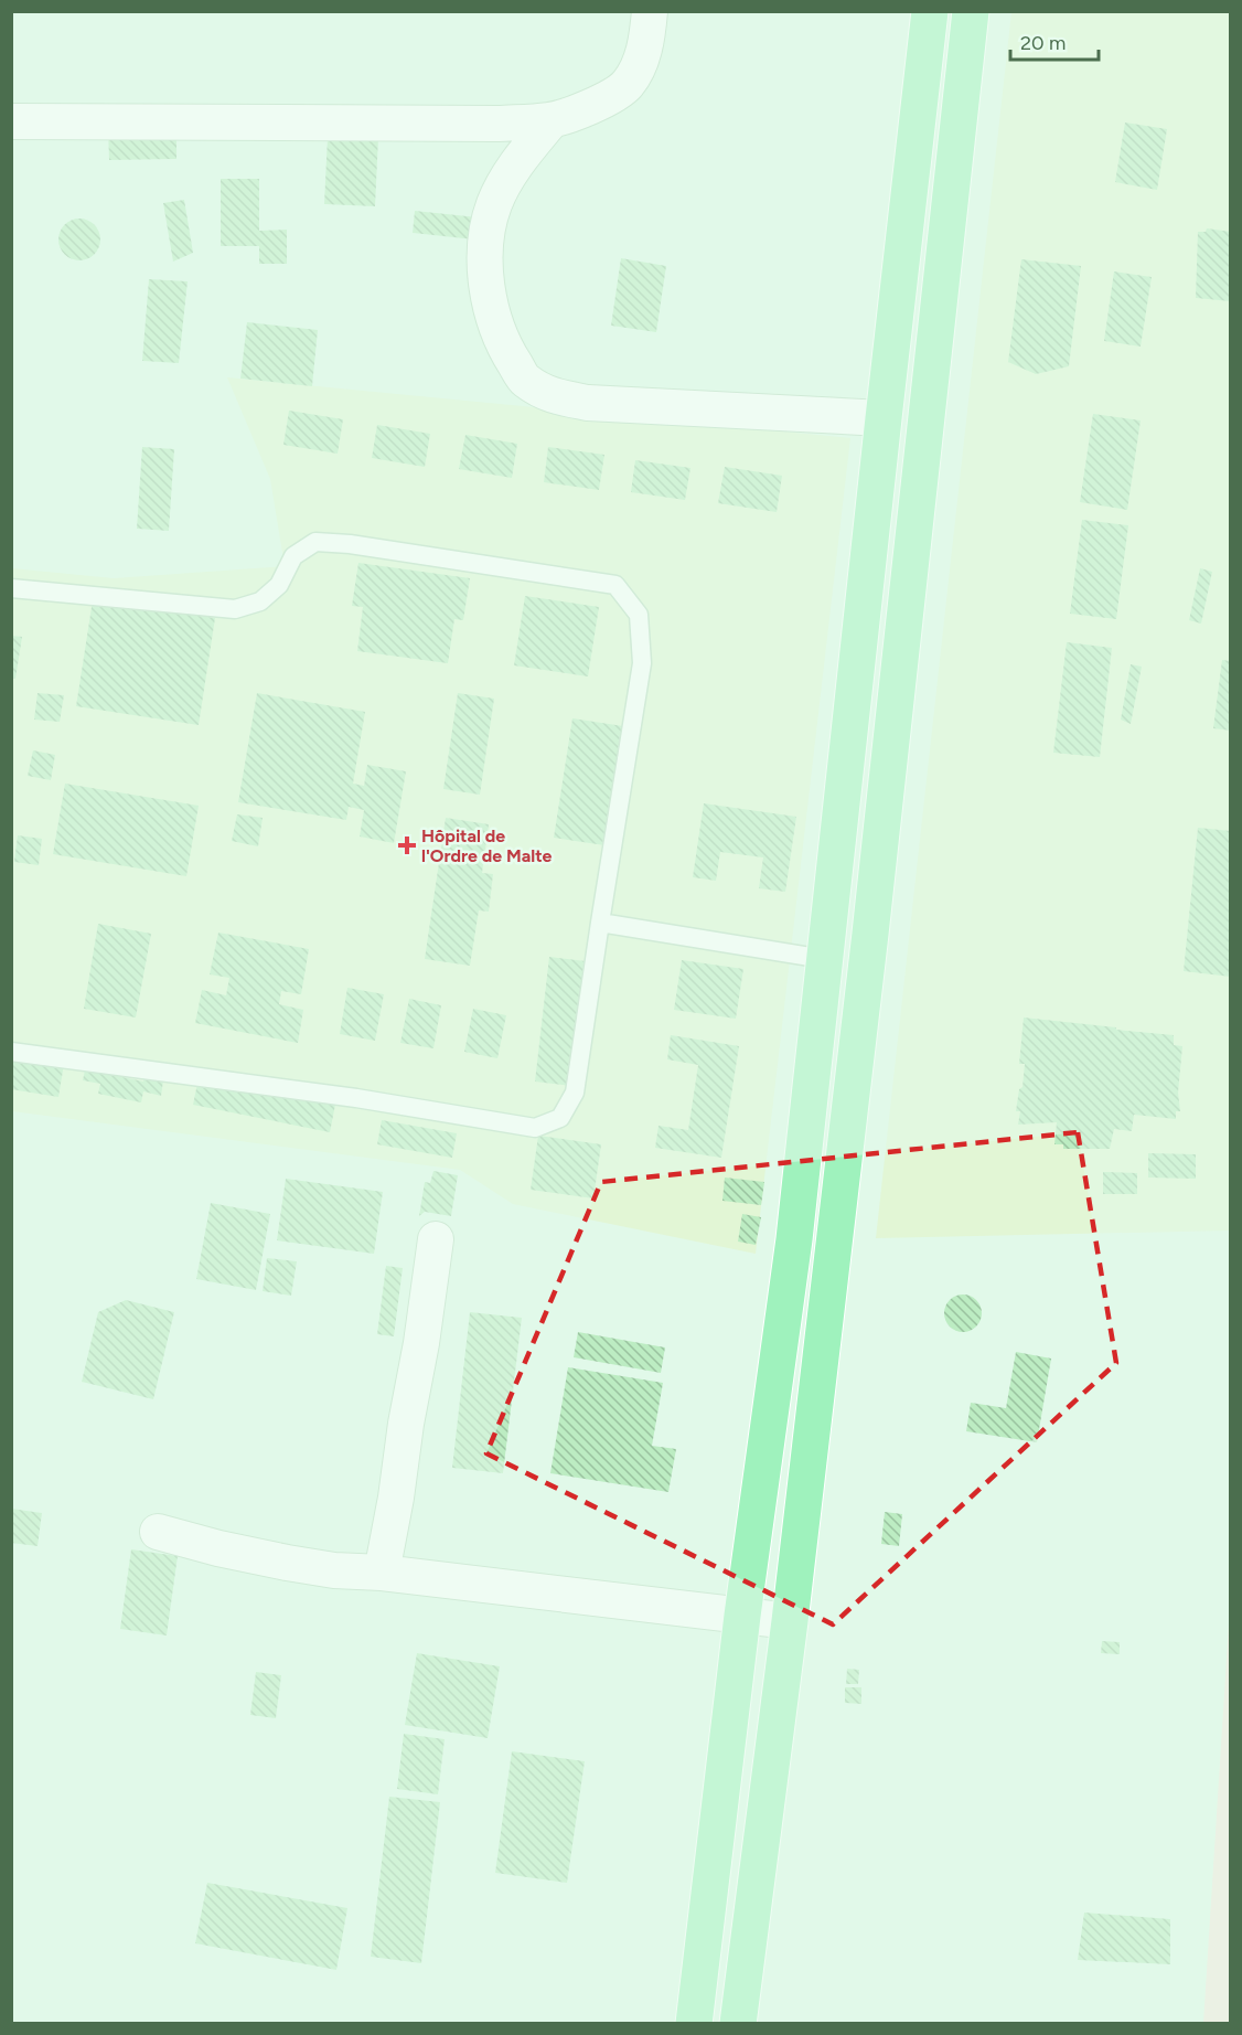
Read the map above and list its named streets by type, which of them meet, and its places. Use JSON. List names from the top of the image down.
{
  "places": {
    "health": ["Hôpital de l'Ordre de Malte"]
  },
  "scale_bar": "20 m"
}
